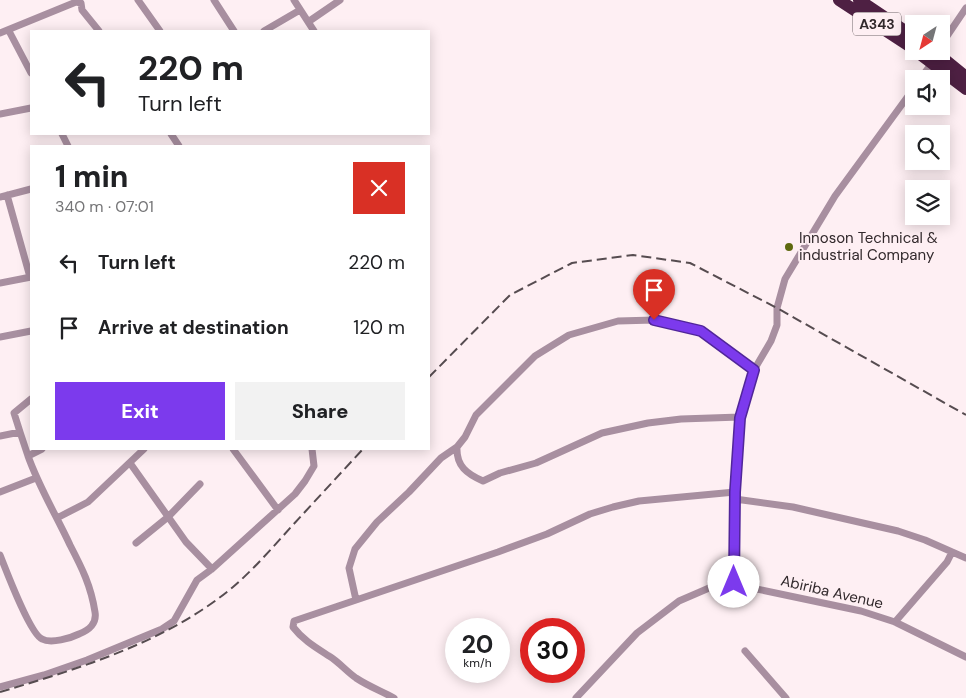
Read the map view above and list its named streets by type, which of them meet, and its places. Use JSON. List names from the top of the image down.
{
  "streets": {
    "highway": ["A343"],
    "street": ["Abiriba Avenue"]
  },
  "places": ["Innoson Technical & industrial Company"],
  "north": "bottom left",
  "page": {
    "turn": ["220 m", "Turn left"],
    "heading": ["1 min", "340 m · 07:01"],
    "list": [
      {
        "name": "Turn left",
        "value": "220 m"
      },
      {
        "name": "Arrive at destination",
        "value": "120 m"
      }
    ],
    "buttons": ["Exit", "Share"],
    "speed": "20 km/h",
    "limit": "30"
  }
}
